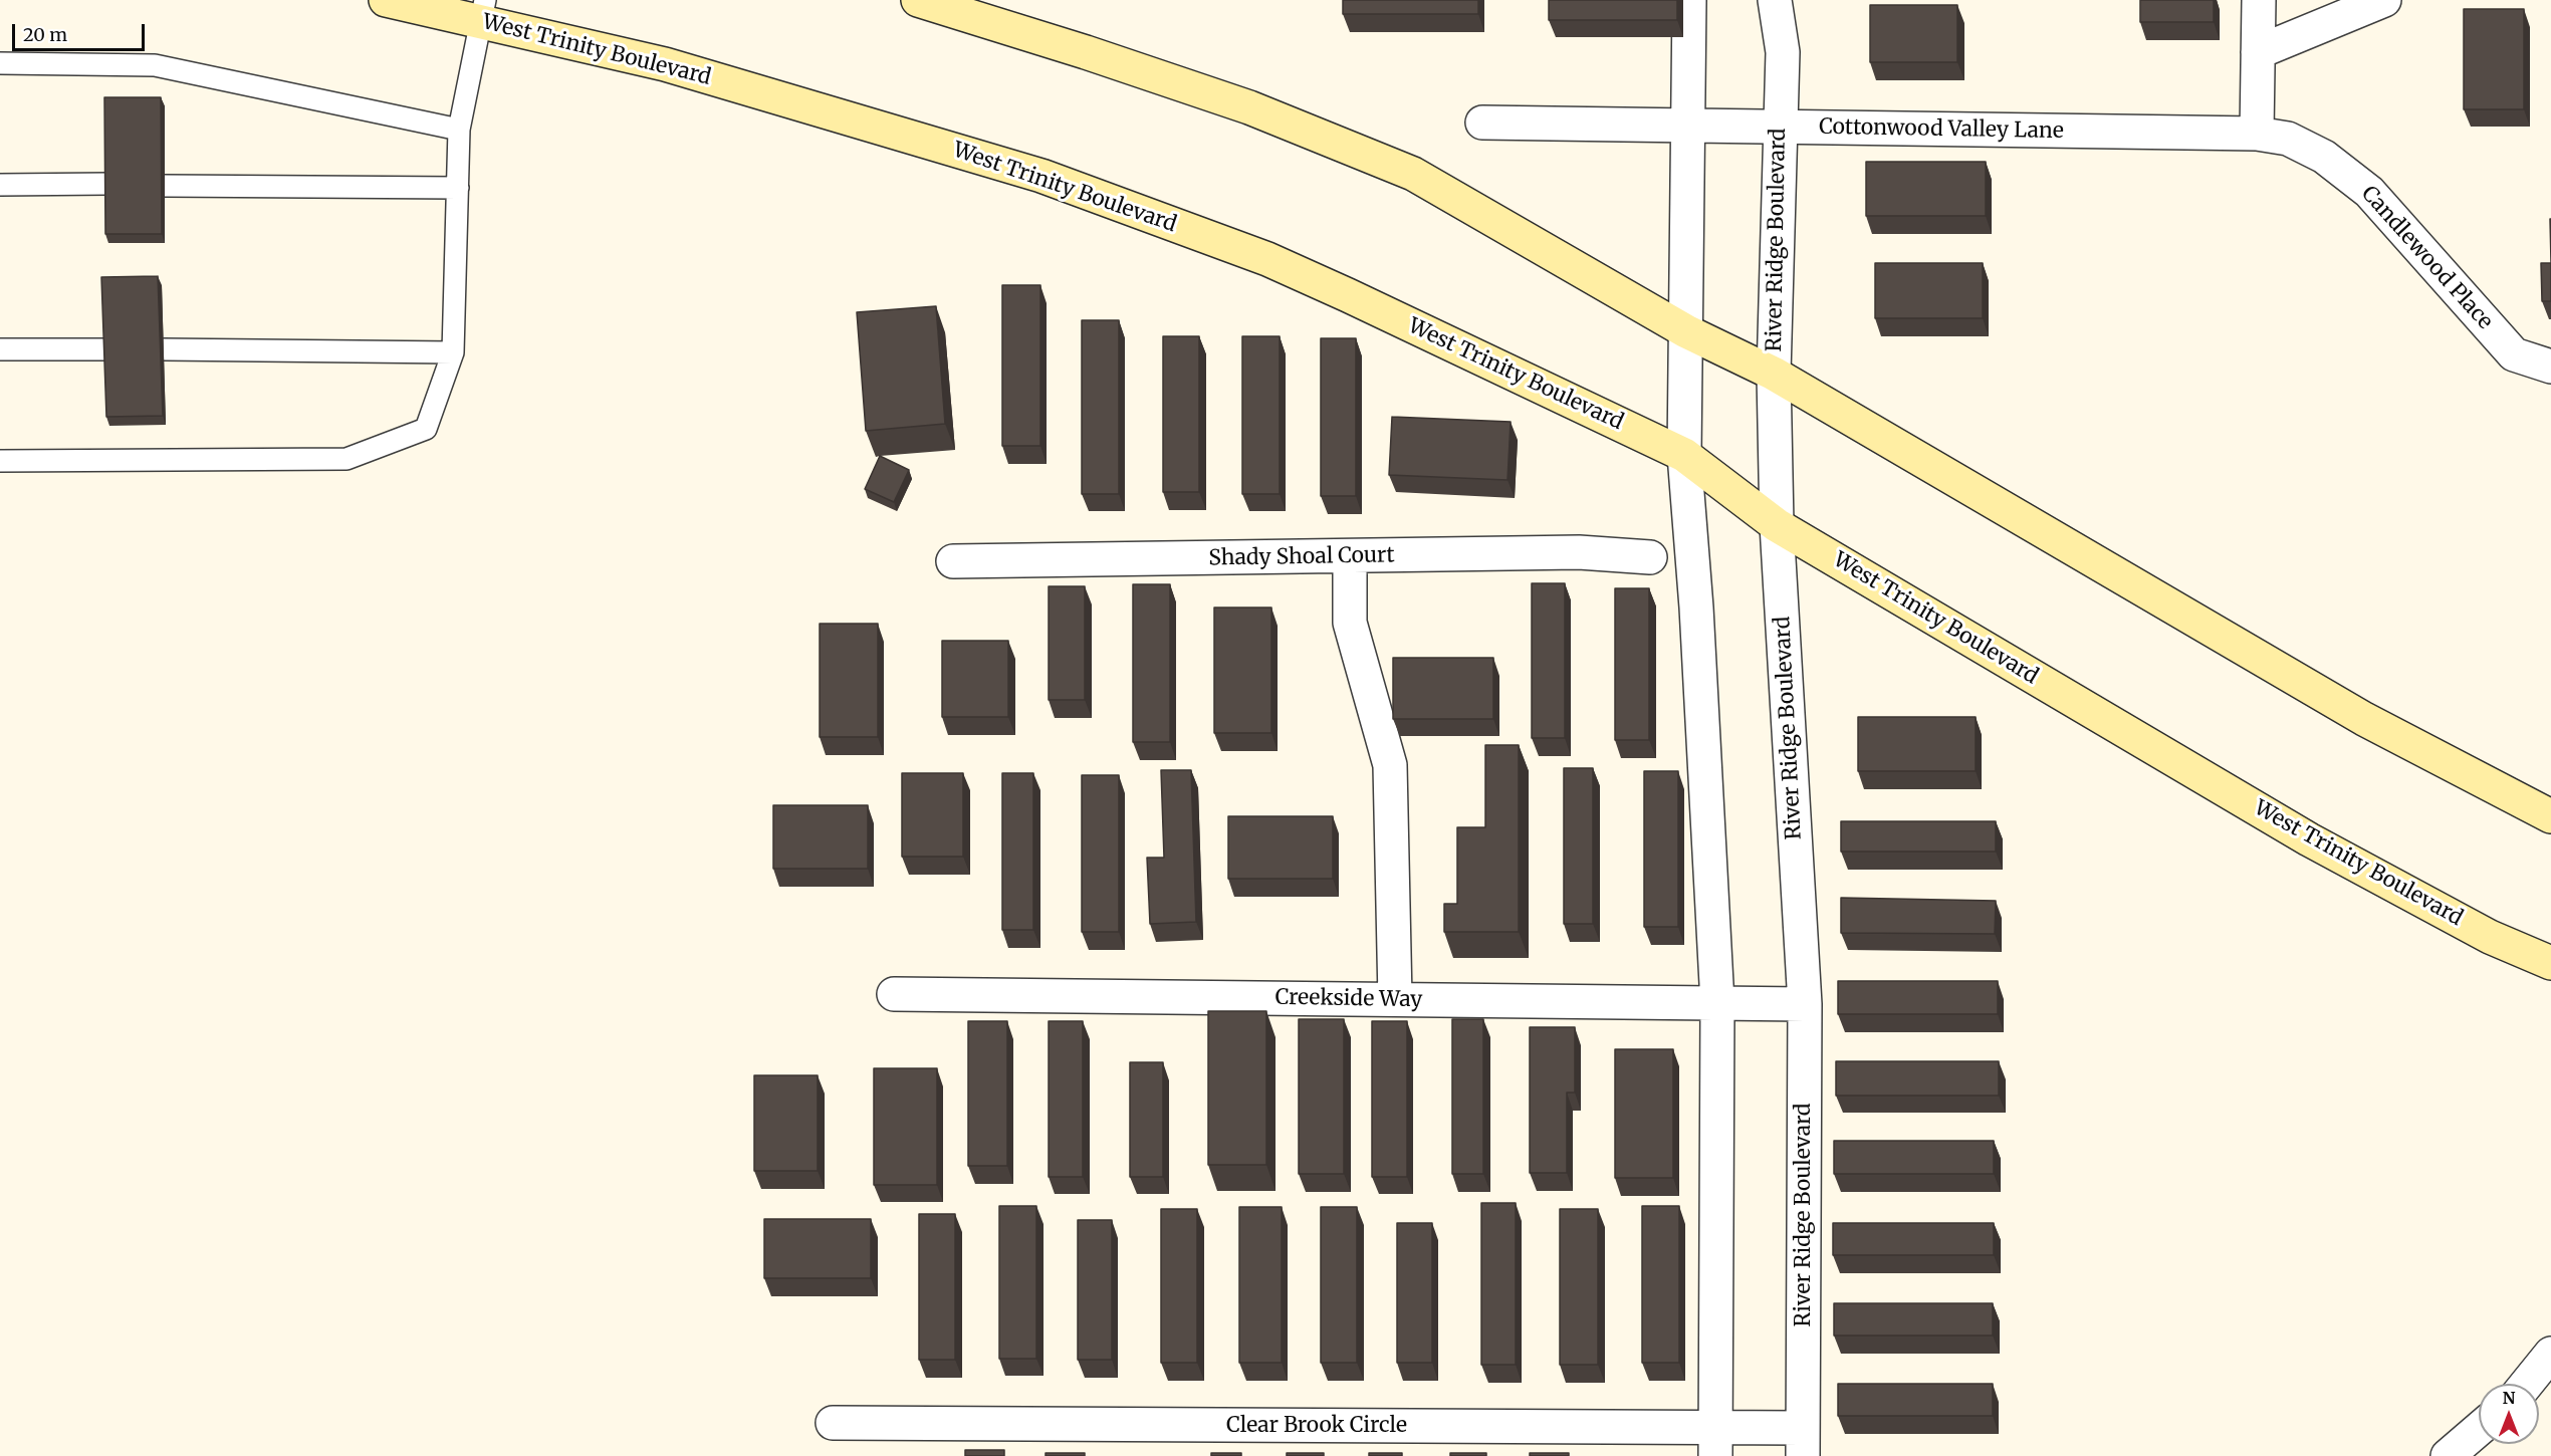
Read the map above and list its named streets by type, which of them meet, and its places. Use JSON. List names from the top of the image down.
{
  "streets": {
    "main road": ["West Trinity Boulevard"],
    "street": [
      "Cottonwood Valley Lane",
      "River Ridge Boulevard",
      "Candlewood Place",
      "Shady Shoal Court",
      "Creekside Way",
      "Clear Brook Circle"
    ]
  },
  "crossings": [
    ["West Trinity Boulevard", "River Ridge Boulevard"],
    ["Cottonwood Valley Lane", "River Ridge Boulevard"],
    ["Cottonwood Valley Lane", "Candlewood Place"],
    ["River Ridge Boulevard", "Creekside Way"],
    ["River Ridge Boulevard", "Clear Brook Circle"]
  ],
  "scale_bar": "20 m",
  "north": "top"
}
